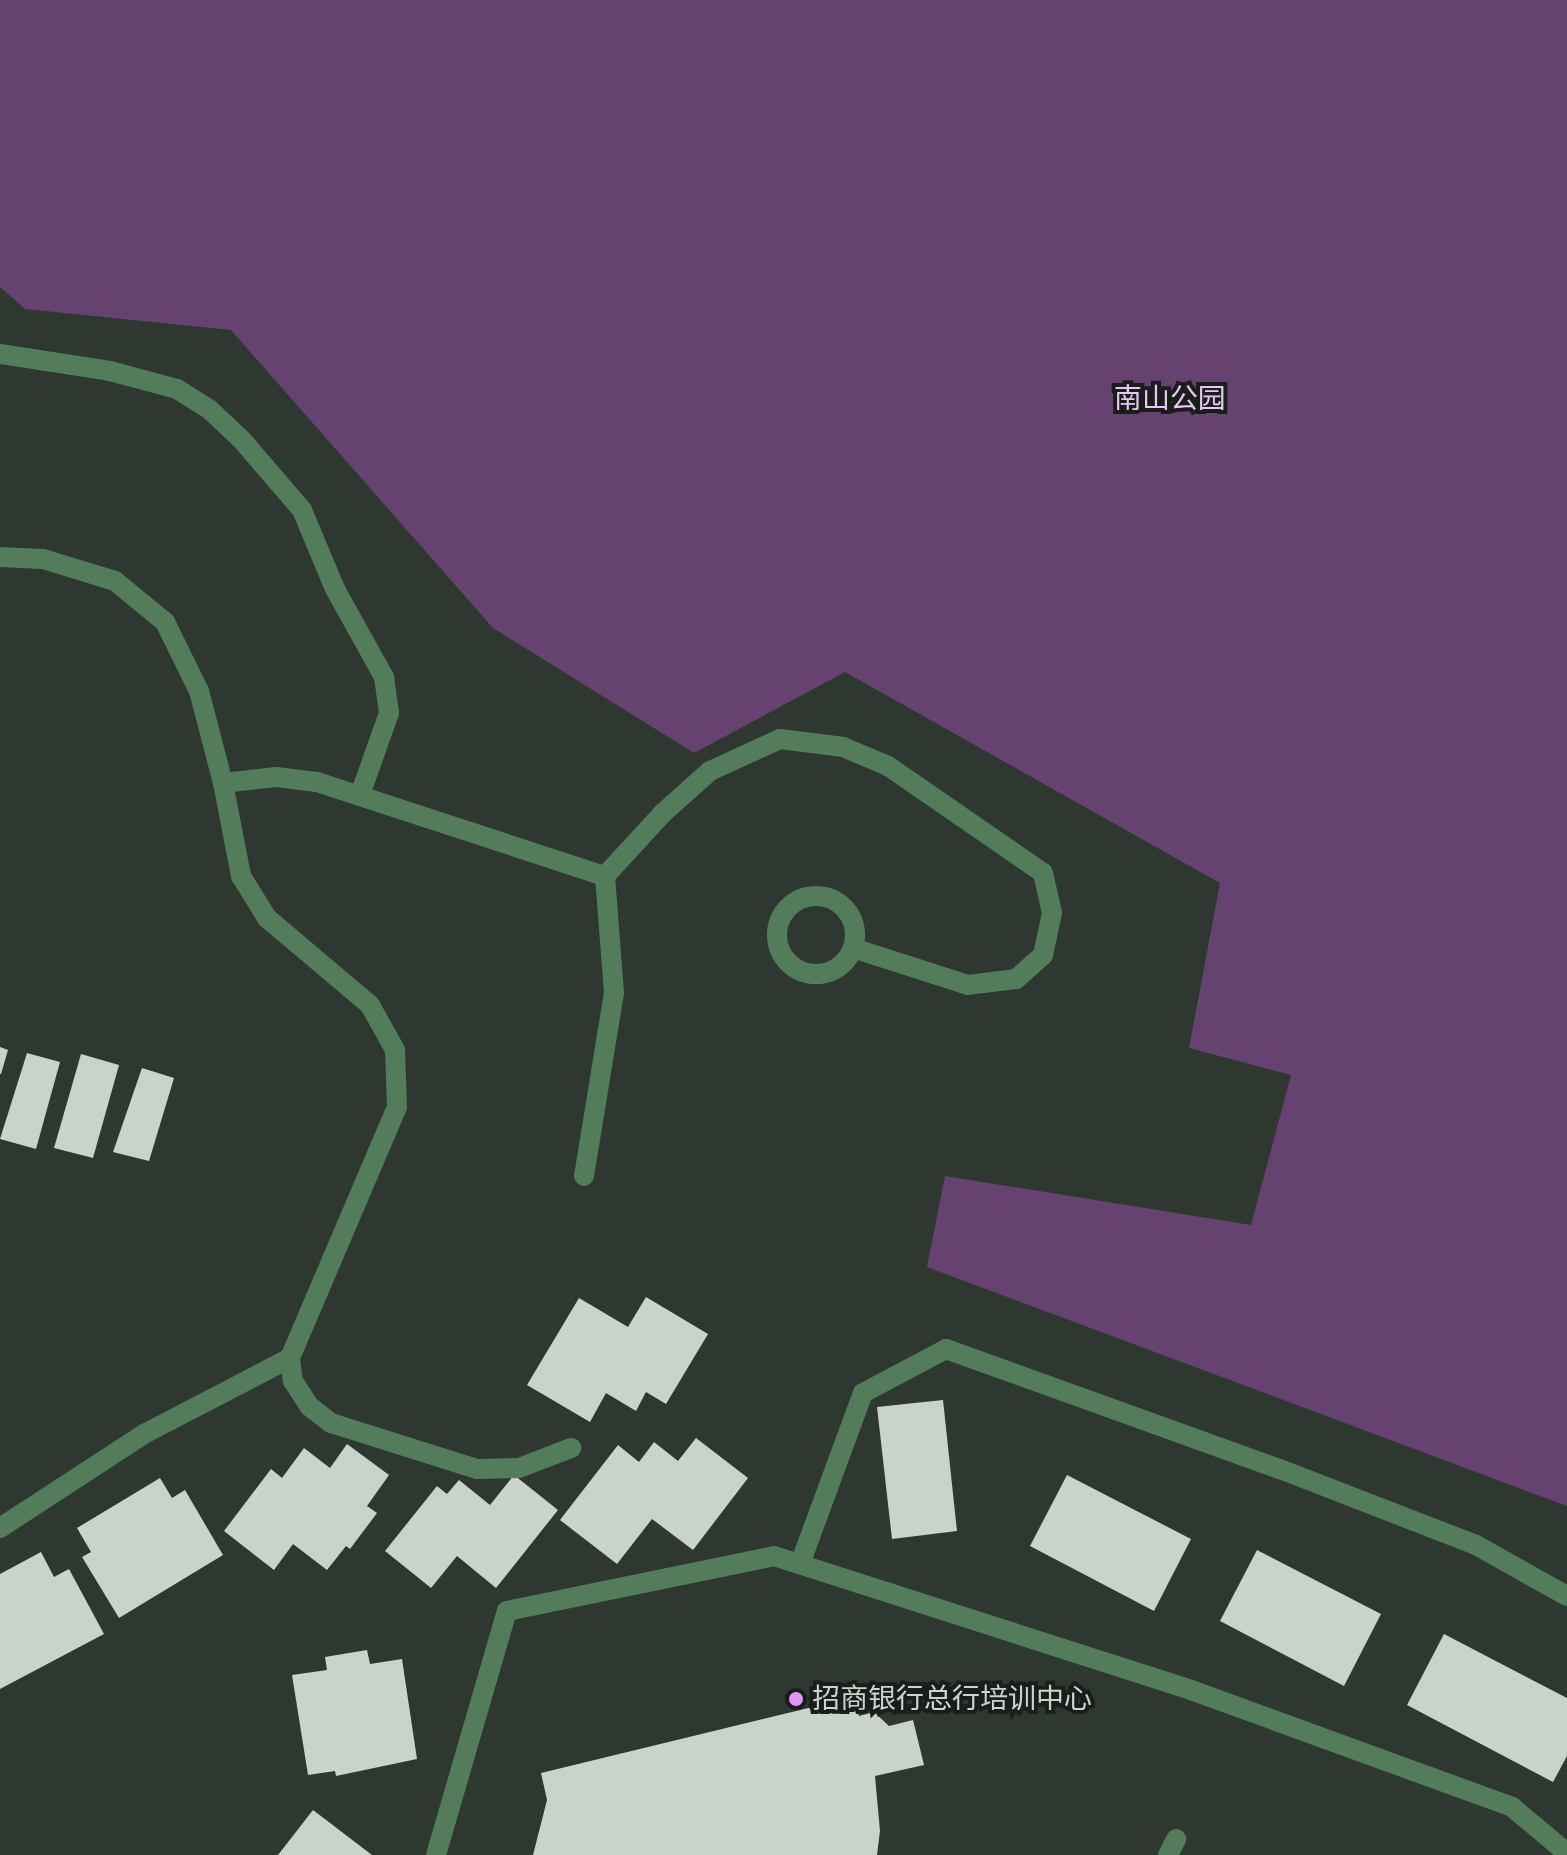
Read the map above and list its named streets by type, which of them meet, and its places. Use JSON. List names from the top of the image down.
{
  "parks": ["南山公园"],
  "places": ["招商银行总行培训中心"]
}
